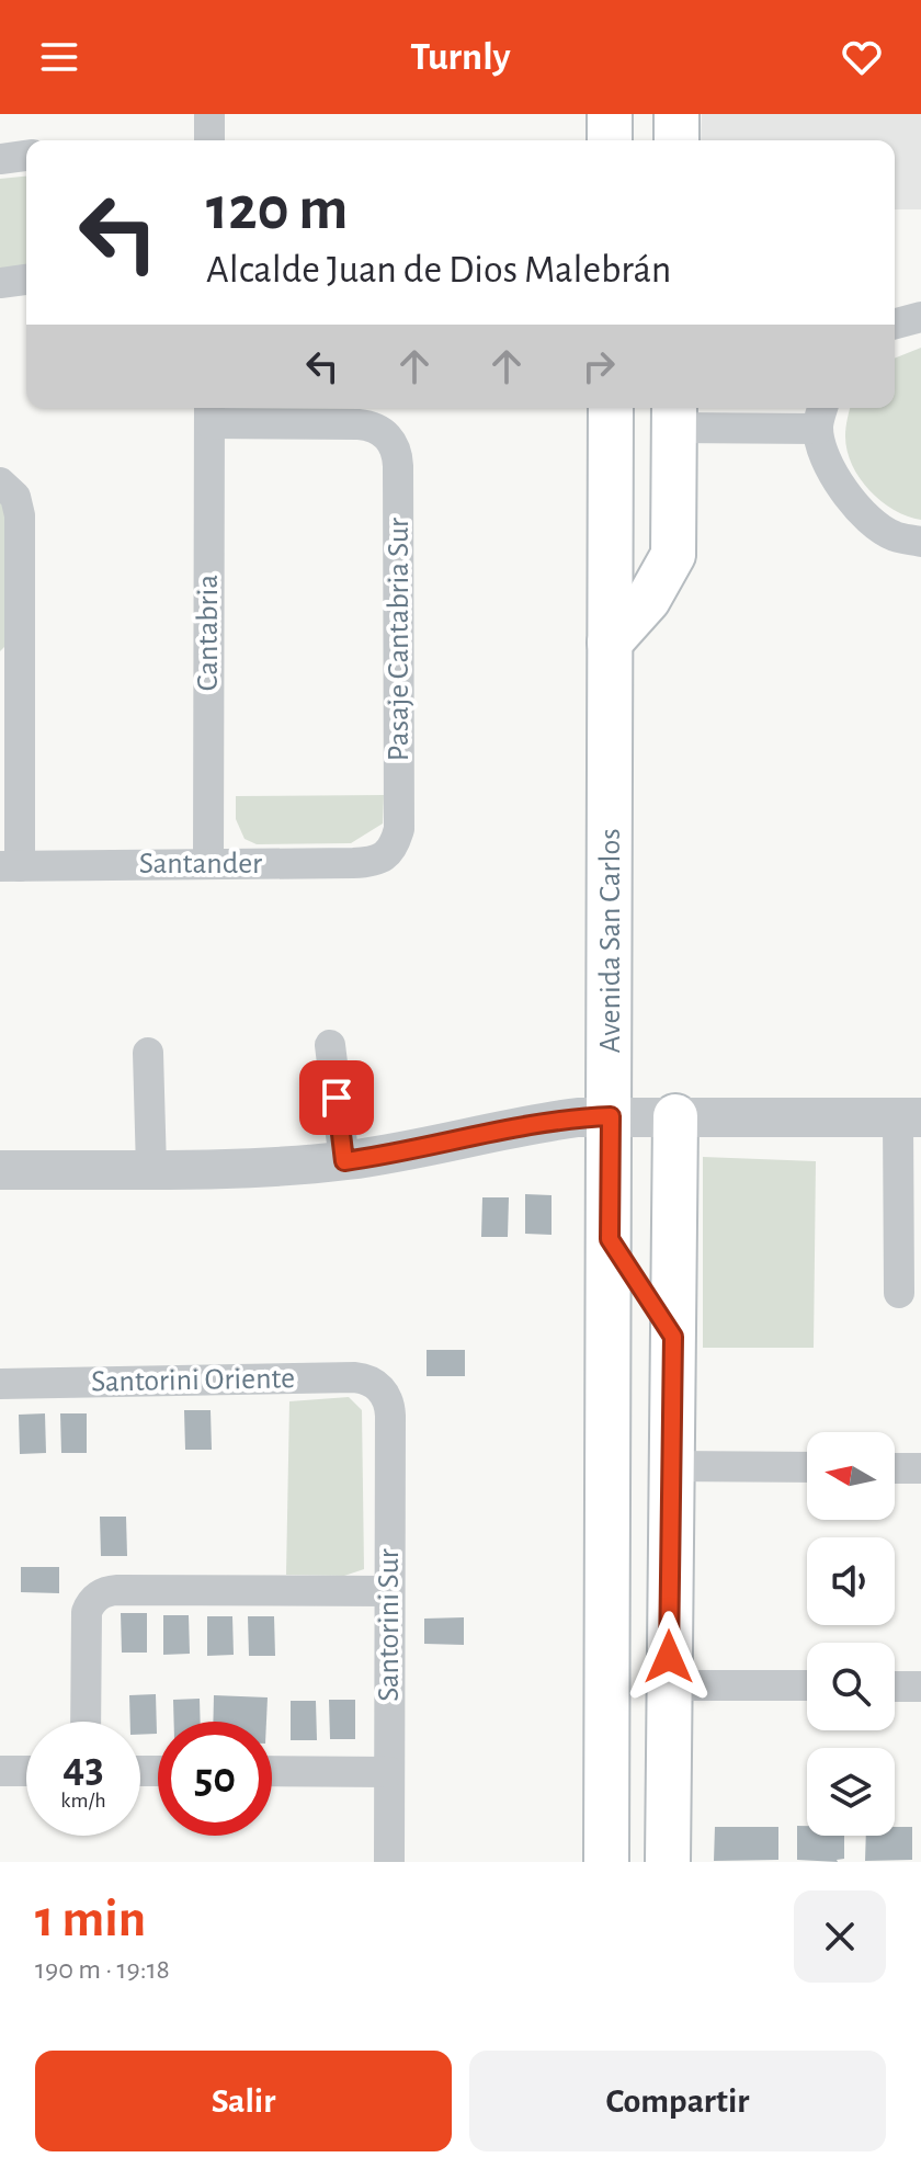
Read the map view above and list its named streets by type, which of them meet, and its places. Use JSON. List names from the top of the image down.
{
  "streets": {
    "main road": ["Avenida San Carlos"],
    "street": [
      "Cantabria",
      "Pasaje Cantabria Sur",
      "Santander",
      "Santorini Oriente",
      "Santorini Sur"
    ]
  },
  "crossings": [
    ["Cantabria", "Pasaje Cantabria Sur"],
    ["Cantabria", "Santander"],
    ["Pasaje Cantabria Sur", "Santander"],
    ["Santorini Oriente", "Santorini Sur"]
  ],
  "north": "left",
  "page": {
    "header": "Turnly",
    "turn": ["120 m", "Alcalde Juan de Dios Malebrán"],
    "speed": "43 km/h",
    "limit": "50",
    "heading": ["1 min", "190 m · 19:18"],
    "buttons": ["Salir", "Compartir"]
  }
}
